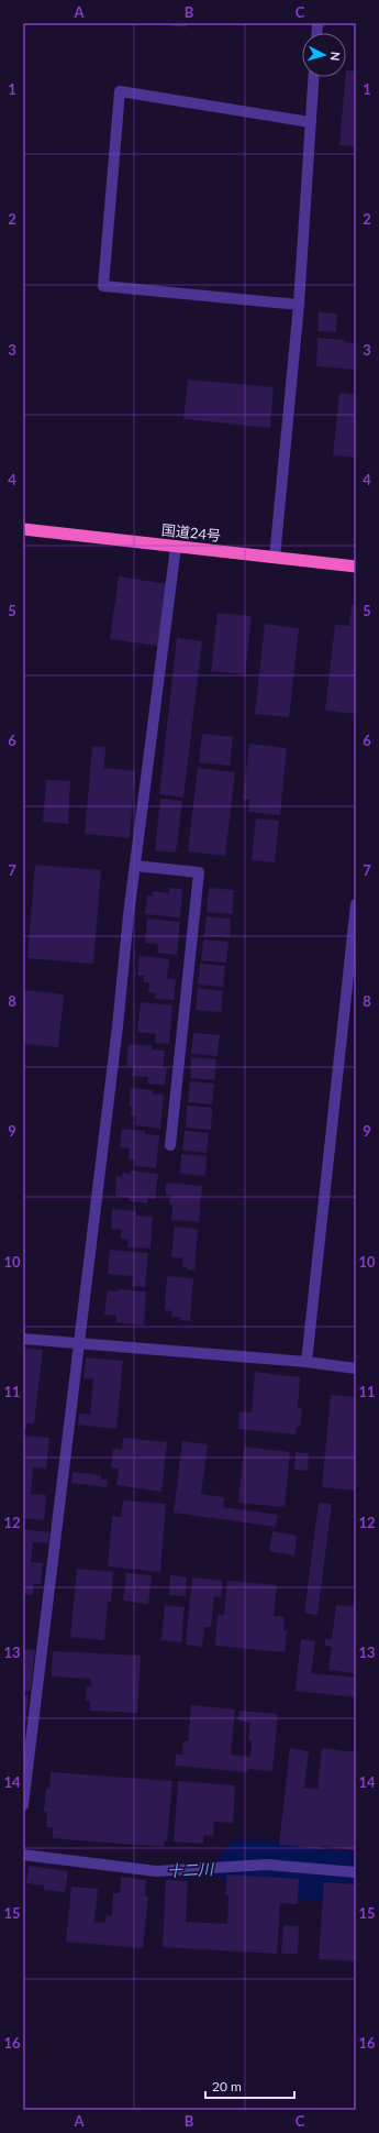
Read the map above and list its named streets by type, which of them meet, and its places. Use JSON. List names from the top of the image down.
{
  "streets": {
    "highway": ["国道24号"]
  },
  "water": ["十二川"],
  "scale_bar": "20 m",
  "north": "right",
  "grid": {
    "columns": ["A", "B", "C"],
    "rows": [
      "1",
      "2",
      "3",
      "4",
      "5",
      "6",
      "7",
      "8",
      "9",
      "10",
      "11",
      "12",
      "13",
      "14",
      "15",
      "16"
    ]
  }
}
